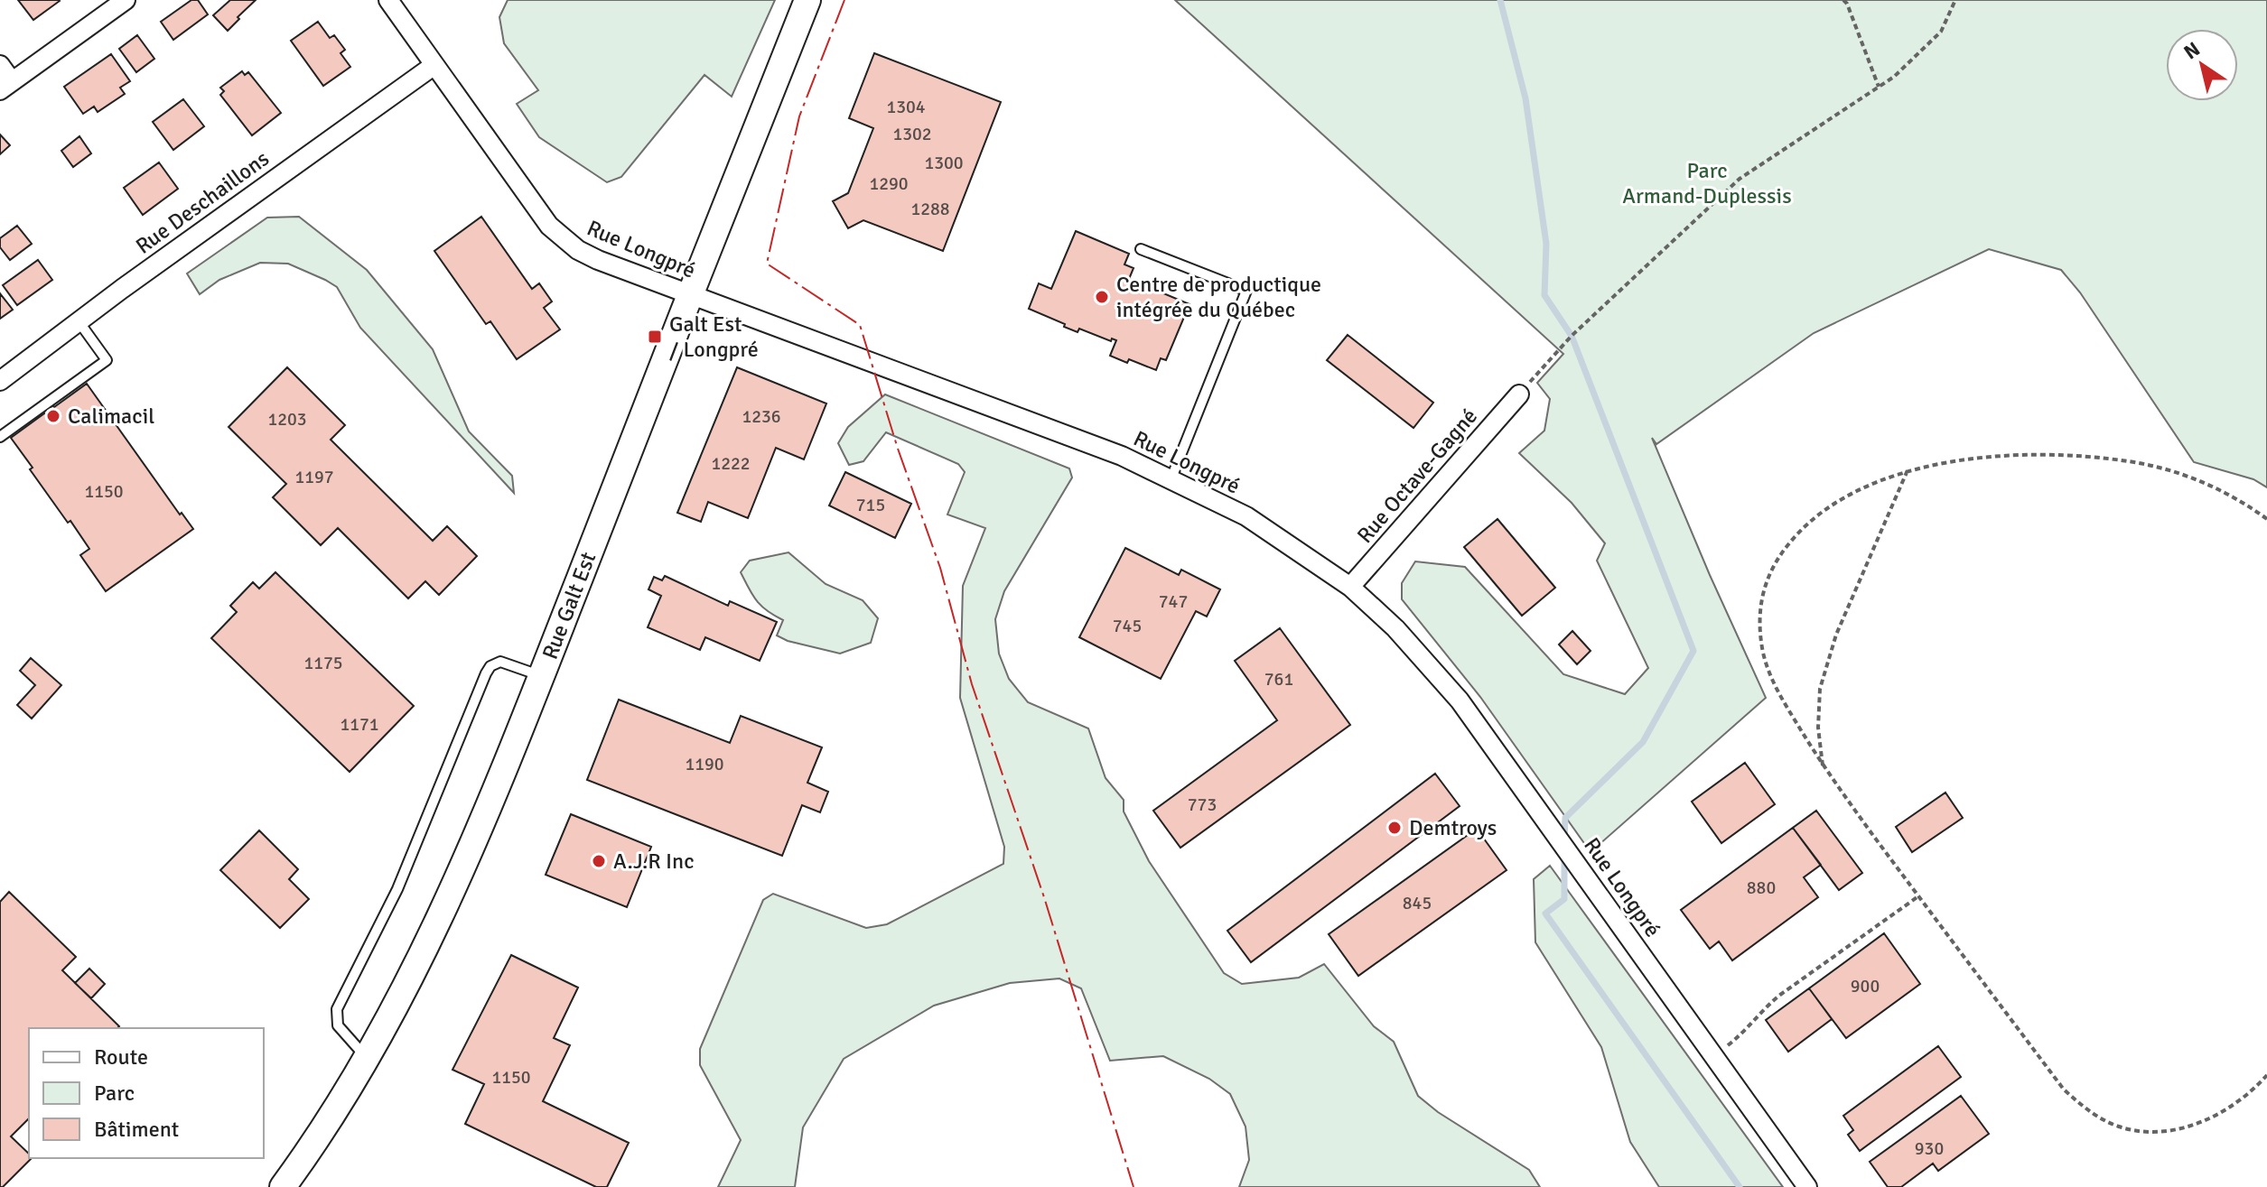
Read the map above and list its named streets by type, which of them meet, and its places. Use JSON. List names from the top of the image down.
{
  "streets": {
    "street": [
      "Rue Deschaillons",
      "Rue Longpré",
      "Rue Octave-Gagné",
      "Rue Galt Est"
    ]
  },
  "crossings": [
    ["Rue Deschaillons", "Rue Longpré"],
    ["Rue Longpré", "Rue Octave-Gagné"],
    ["Rue Longpré", "Rue Galt Est"]
  ],
  "parks": ["Parc Armand-Duplessis"],
  "places": {
    "other": [
      "Centre de productique intégrée du Québec",
      "Calimacil",
      "Demtroys",
      "A.J.R Inc"
    ],
    "transit": ["Galt Est / Longpré"]
  },
  "house_numbers": [
    "1304",
    "1302",
    "1300",
    "1290",
    "1288",
    "1236",
    "1203",
    "1222",
    "1197",
    "1150",
    "715",
    "747",
    "745",
    "1175",
    "761",
    "1171",
    "1190",
    "773",
    "880",
    "845",
    "900",
    "1150",
    "930"
  ],
  "legend": ["Route", "Parc", "Bâtiment"],
  "north": "top left"
}
